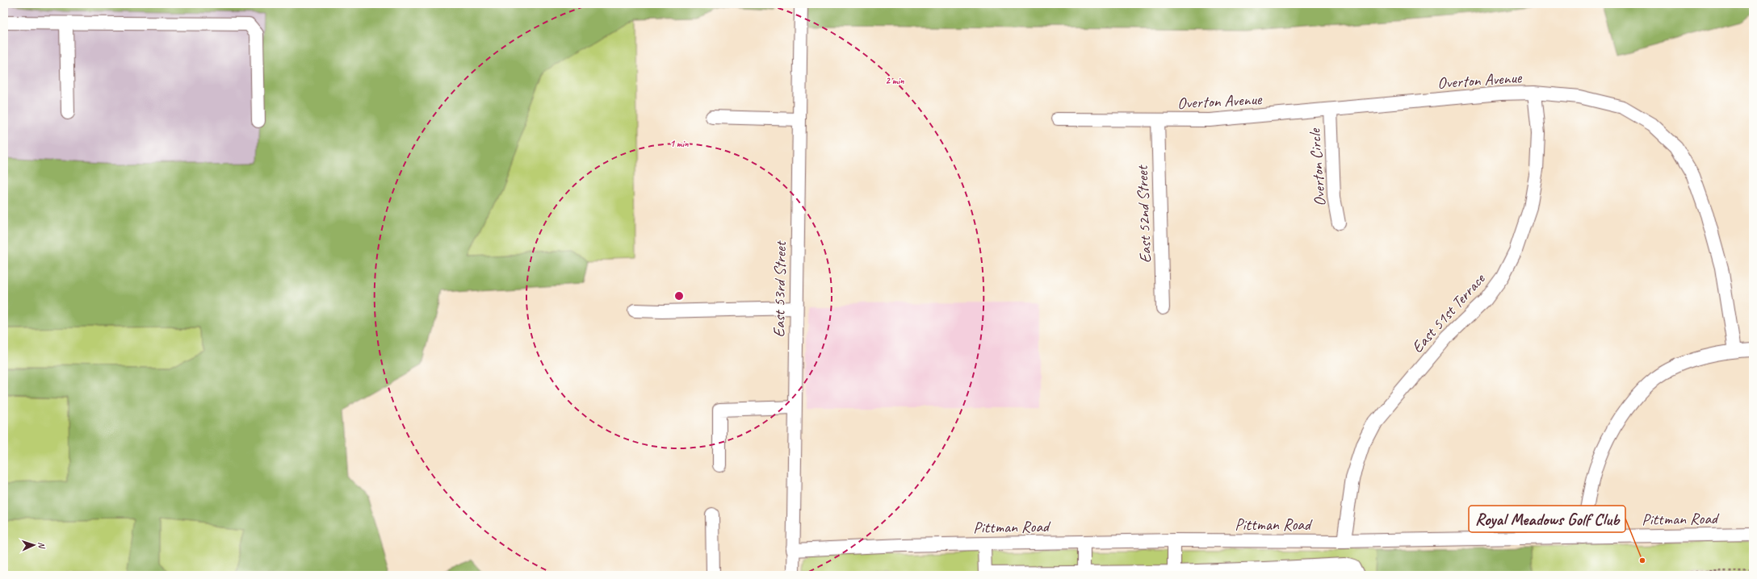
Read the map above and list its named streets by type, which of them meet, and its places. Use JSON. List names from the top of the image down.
{
  "streets": {
    "street": [
      "Overton Avenue",
      "Overton Circle",
      "East 52nd Street",
      "East 53rd Street",
      "East 51st Terrace",
      "Pittman Road"
    ]
  },
  "crossings": [
    ["Overton Avenue", "Overton Circle"],
    ["Overton Avenue", "East 52nd Street"],
    ["Overton Avenue", "East 51st Terrace"],
    ["East 53rd Street", "Pittman Road"],
    ["East 51st Terrace", "Pittman Road"]
  ],
  "places": ["Royal Meadows Golf Club"],
  "north": "right",
  "rings": ["2 min", "1 min"]
}
